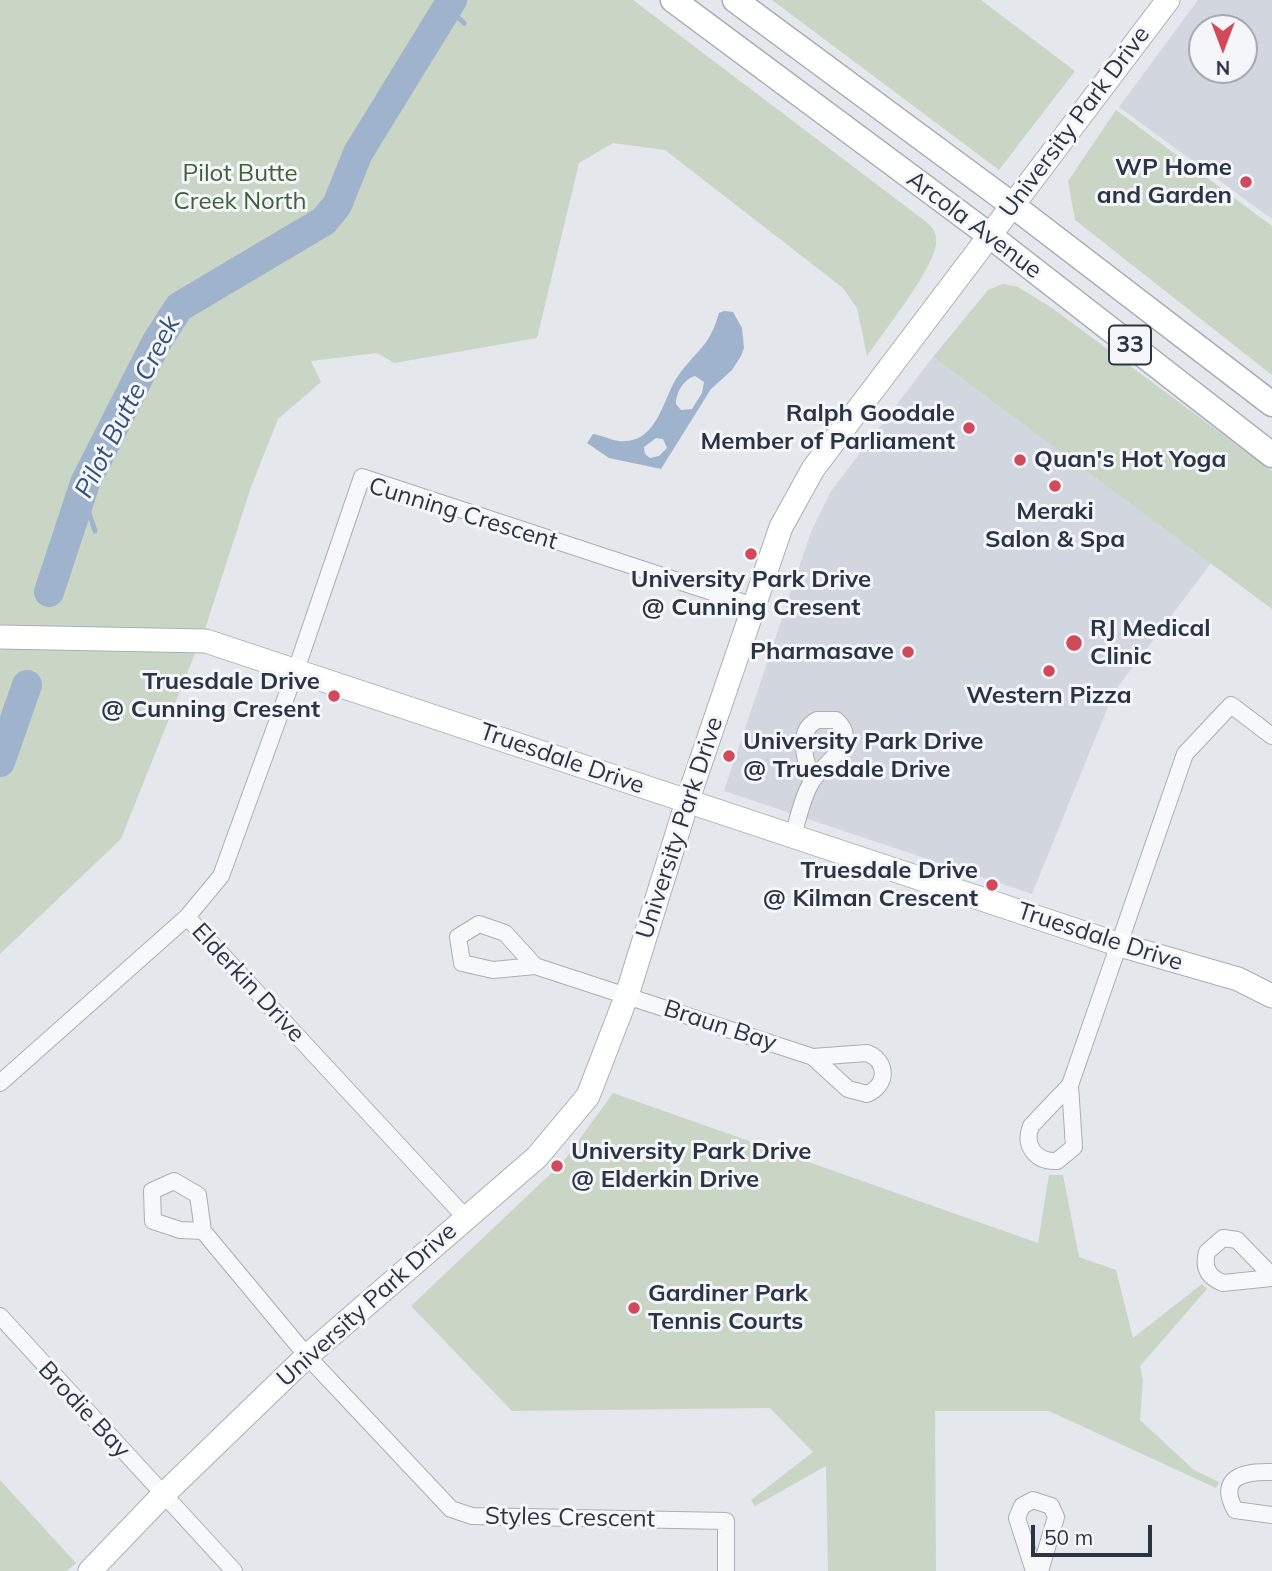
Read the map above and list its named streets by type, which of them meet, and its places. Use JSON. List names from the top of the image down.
{
  "streets": {
    "main road": ["Arcola Avenue", "33"],
    "street": [
      "University Park Drive",
      "Cunning Crescent",
      "Truesdale Drive",
      "Elderkin Drive",
      "Braun Bay",
      "Brodie Bay",
      "Styles Crescent"
    ]
  },
  "crossings": [
    ["University Park Drive", "Arcola Avenue"],
    ["University Park Drive", "Cunning Crescent"],
    ["University Park Drive", "Truesdale Drive"],
    ["University Park Drive", "Elderkin Drive"],
    ["University Park Drive", "Braun Bay"],
    ["University Park Drive", "Brodie Bay"],
    ["University Park Drive", "Styles Crescent"],
    ["Cunning Crescent", "Truesdale Drive"],
    ["Cunning Crescent", "Elderkin Drive"],
    ["Truesdale Drive", "Elderkin Drive"]
  ],
  "water": ["Pilot Butte Creek"],
  "parks": ["Pilot Butte Creek North"],
  "places": [
    "WP Home and Garden",
    "Ralph Goodale Member of Parliament",
    "Quan's Hot Yoga",
    "Meraki Salon & Spa",
    "University Park Drive @ Cunning Cresent",
    "RJ Medical Clinic",
    "Pharmasave",
    "Western Pizza",
    "Truesdale Drive @ Cunning Cresent",
    "University Park Drive @ Truesdale Drive",
    "Truesdale Drive @ Kilman Crescent",
    "University Park Drive @ Elderkin Drive",
    "Gardiner Park Tennis Courts"
  ],
  "scale_bar": "50 m",
  "north": "bottom"
}
